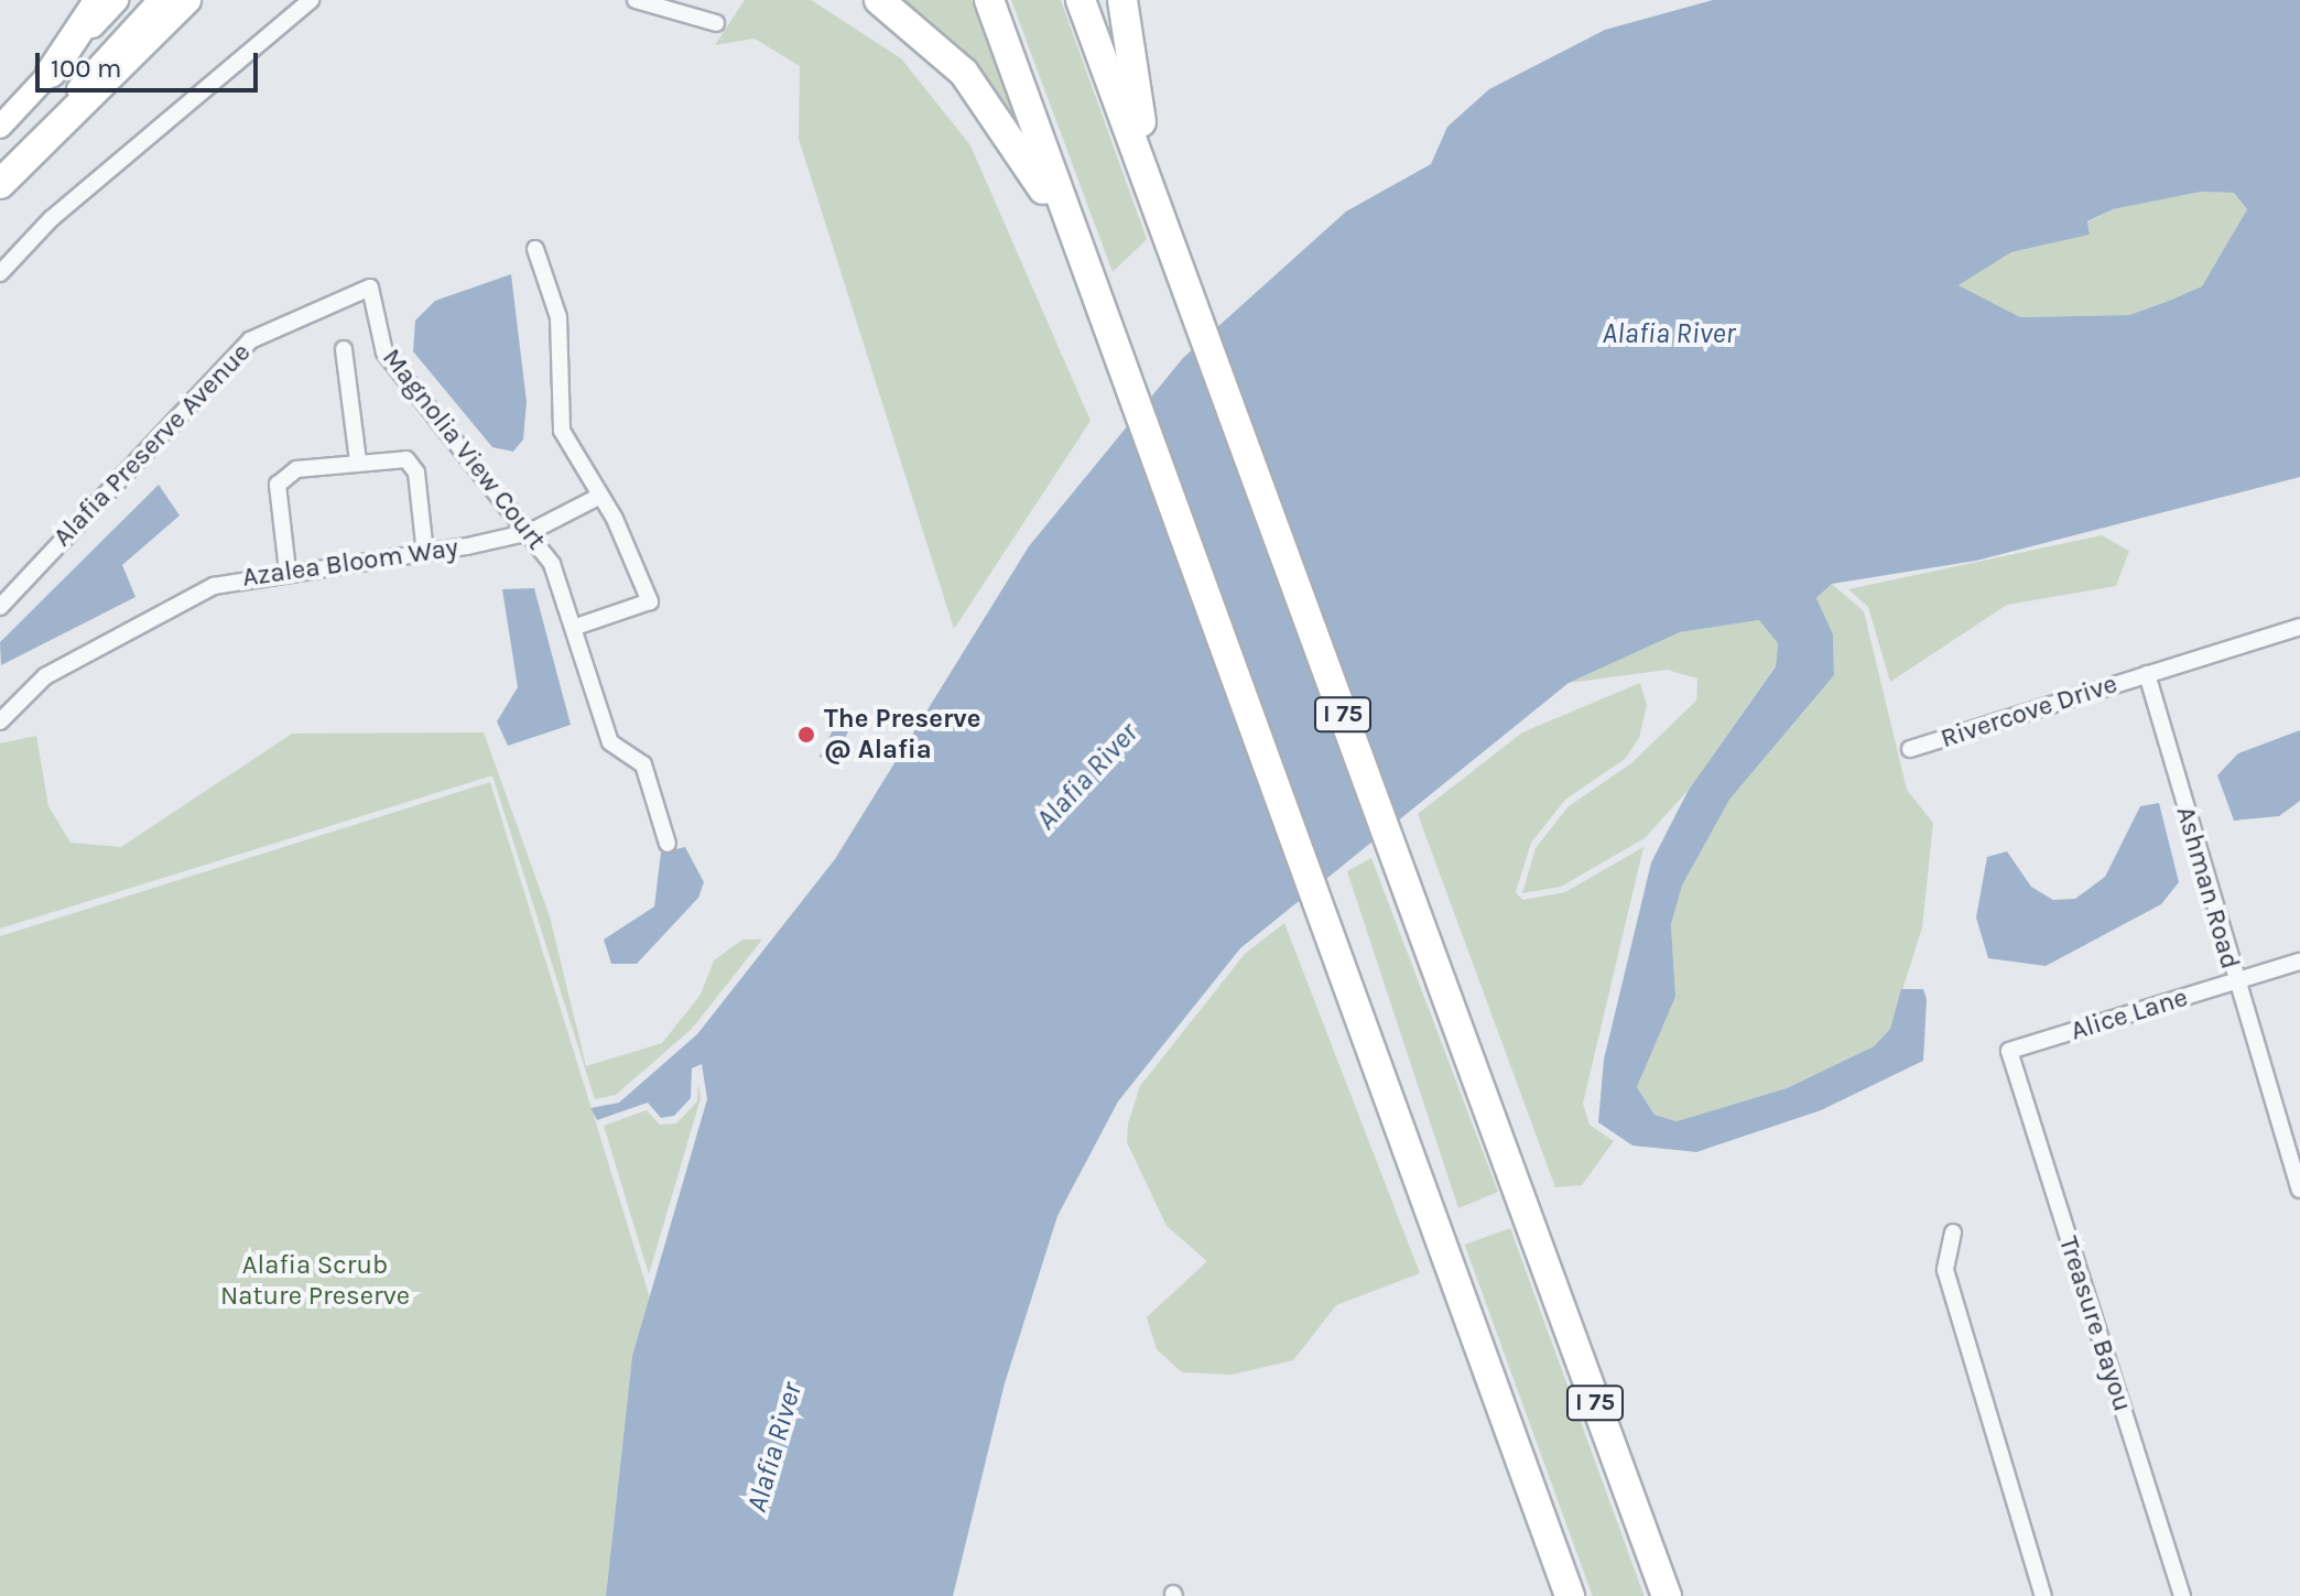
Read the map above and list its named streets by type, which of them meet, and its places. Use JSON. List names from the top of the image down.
{
  "streets": {
    "highway": ["I 75"],
    "street": [
      "Alafia Preserve Avenue",
      "Magnolia View Court",
      "Azalea Bloom Way",
      "Rivercove Drive",
      "Ashman Road",
      "Alice Lane",
      "Treasure Bayou"
    ]
  },
  "crossings": [
    ["Alafia Preserve Avenue", "Magnolia View Court"],
    ["Magnolia View Court", "Azalea Bloom Way"],
    ["Rivercove Drive", "Ashman Road"],
    ["Ashman Road", "Alice Lane"],
    ["Alice Lane", "Treasure Bayou"]
  ],
  "water": ["Alafia River"],
  "parks": ["Alafia Scrub Nature Preserve"],
  "places": ["The Preserve @ Alafia"],
  "scale_bar": "100 m"
}
